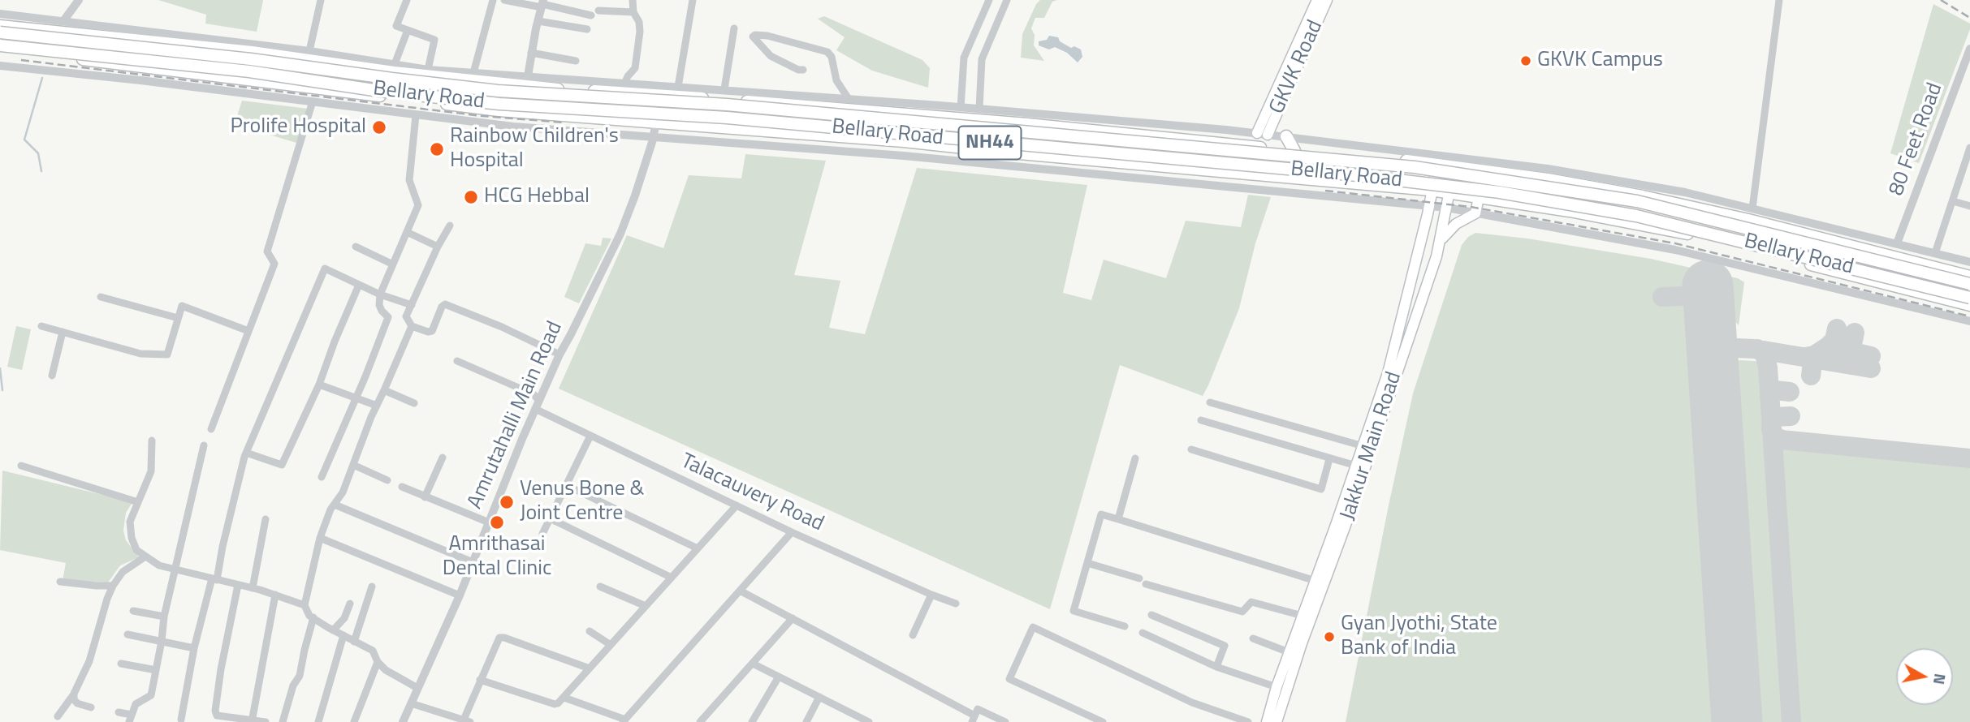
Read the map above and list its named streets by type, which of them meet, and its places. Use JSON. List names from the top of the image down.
{
  "streets": {
    "highway": ["Bellary Road", "NH44"],
    "main road": ["GKVK Road", "Jakkur Main Road"],
    "street": ["80 Feet Road", "Amrutahalli Main Road", "Talacauvery Road"]
  },
  "crossings": [
    ["Bellary Road", "Amrutahalli Main Road"],
    ["Bellary Road", "Jakkur Main Road"],
    ["Amrutahalli Main Road", "Talacauvery Road"]
  ],
  "places": [
    "GKVK Campus",
    "Prolife Hospital",
    "Rainbow Children's Hospital",
    "HCG Hebbal",
    "Venus Bone & Joint Centre",
    "Amrithasai Dental Clinic",
    "Gyan Jyothi, State Bank of India"
  ],
  "north": "right"
}
